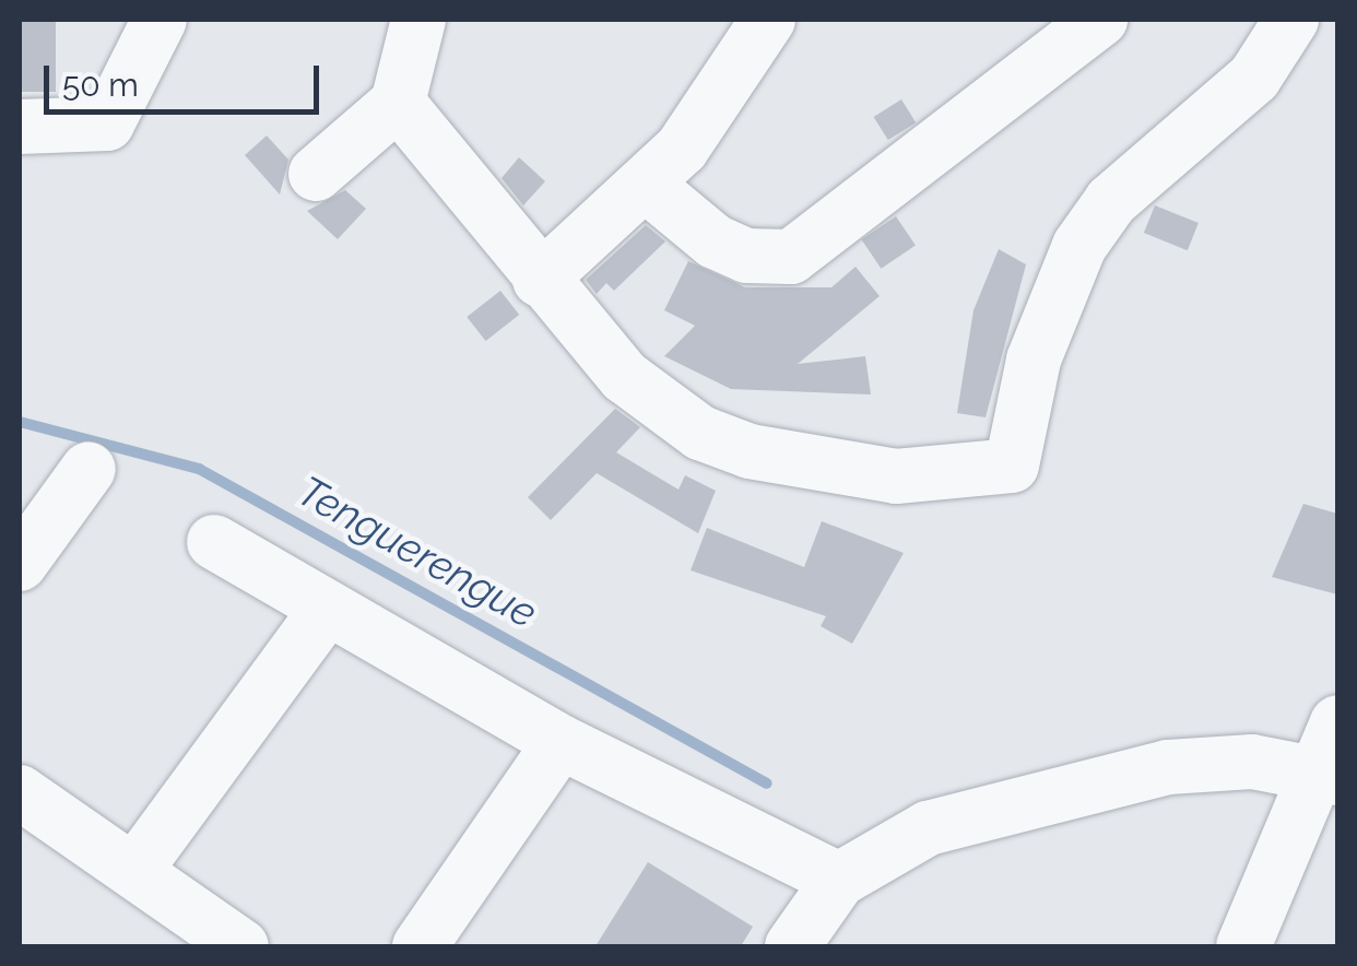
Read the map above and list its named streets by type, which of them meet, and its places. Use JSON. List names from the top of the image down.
{
  "water": ["Tenguerengue"],
  "scale_bar": "50 m"
}
